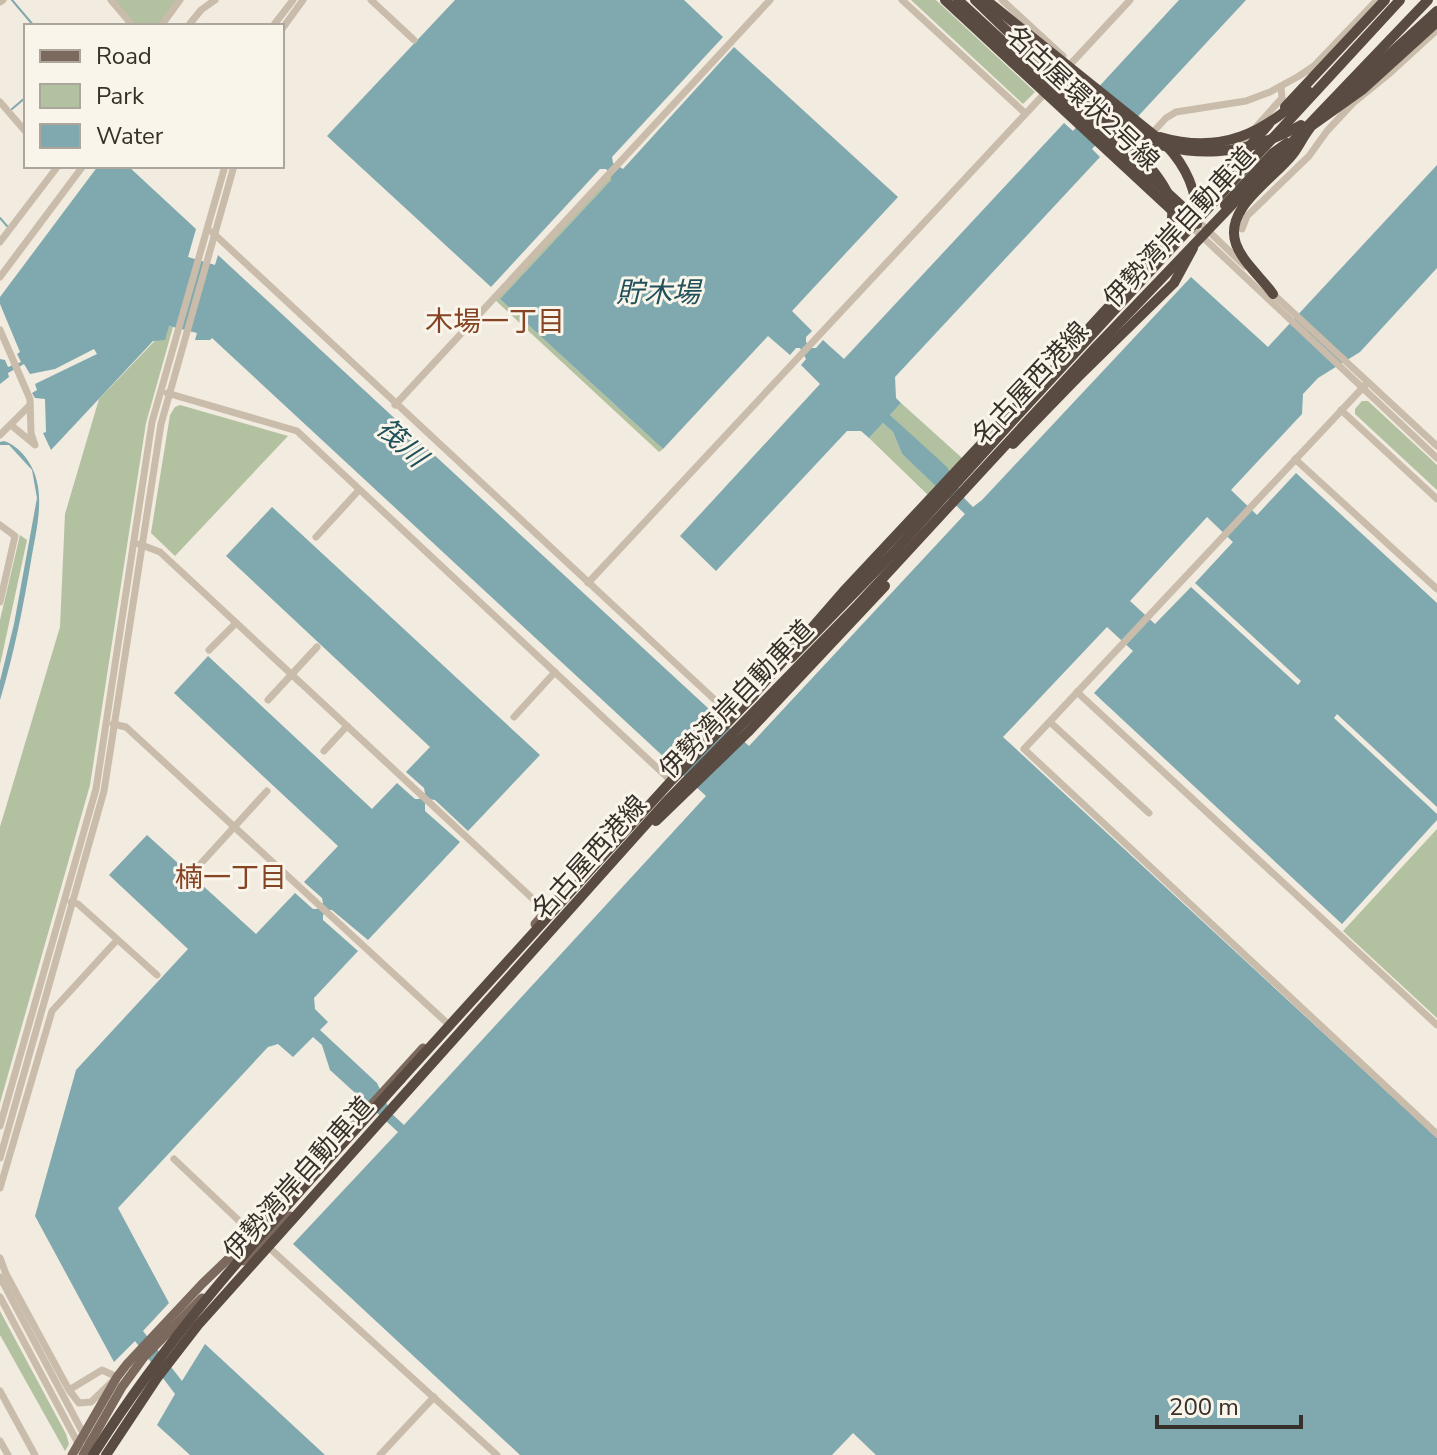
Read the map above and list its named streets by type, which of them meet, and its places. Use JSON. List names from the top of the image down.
{
  "streets": {
    "highway": ["名古屋環状2号線", "伊勢湾岸自動車道"],
    "main road": ["名古屋西港線"]
  },
  "crossings": [
    ["名古屋環状2号線", "名古屋西港線"],
    ["伊勢湾岸自動車道", "名古屋西港線"]
  ],
  "districts": ["木場一丁目", "楠一丁目"],
  "water": ["貯木場", "筏川"],
  "legend": ["Road", "Park", "Water"],
  "scale_bar": "200 m"
}
